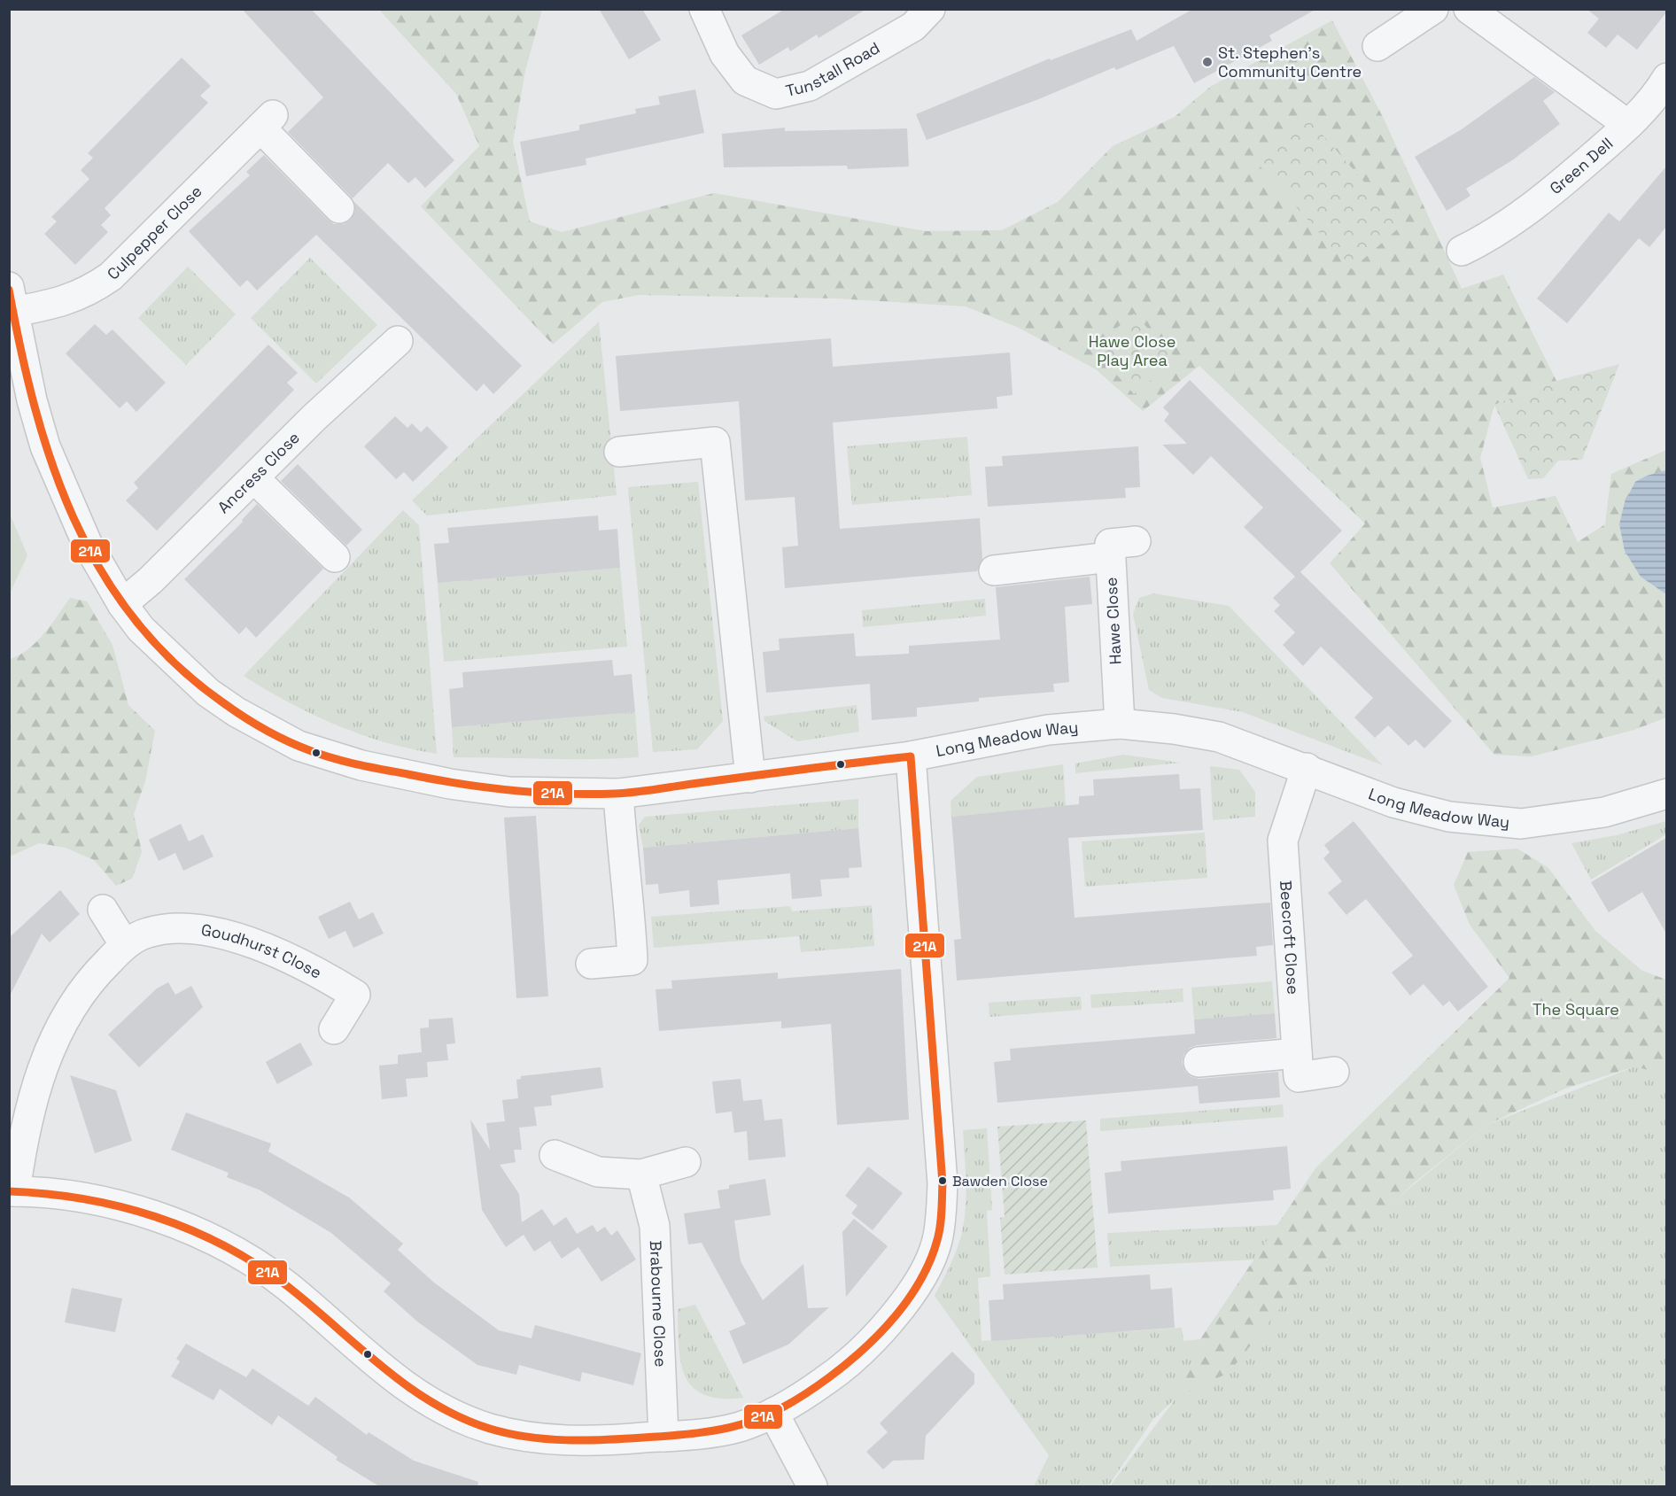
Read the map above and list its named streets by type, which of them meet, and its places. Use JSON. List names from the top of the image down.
{
  "streets": {
    "street": [
      "Tunstall Road",
      "Green Dell",
      "Culpepper Close",
      "Ancress Close",
      "Hawe Close",
      "Long Meadow Way",
      "Beecroft Close",
      "Goudhurst Close",
      "Brabourne Close"
    ]
  },
  "crossings": [
    ["Culpepper Close", "Long Meadow Way"],
    ["Ancress Close", "Long Meadow Way"],
    ["Hawe Close", "Long Meadow Way"],
    ["Long Meadow Way", "Beecroft Close"]
  ],
  "parks": ["Hawe Close Play Area", "The Square"],
  "places": ["St. Stephen's Community Centre", "Bawden Close"],
  "lines": ["transit line 21A"]
}
